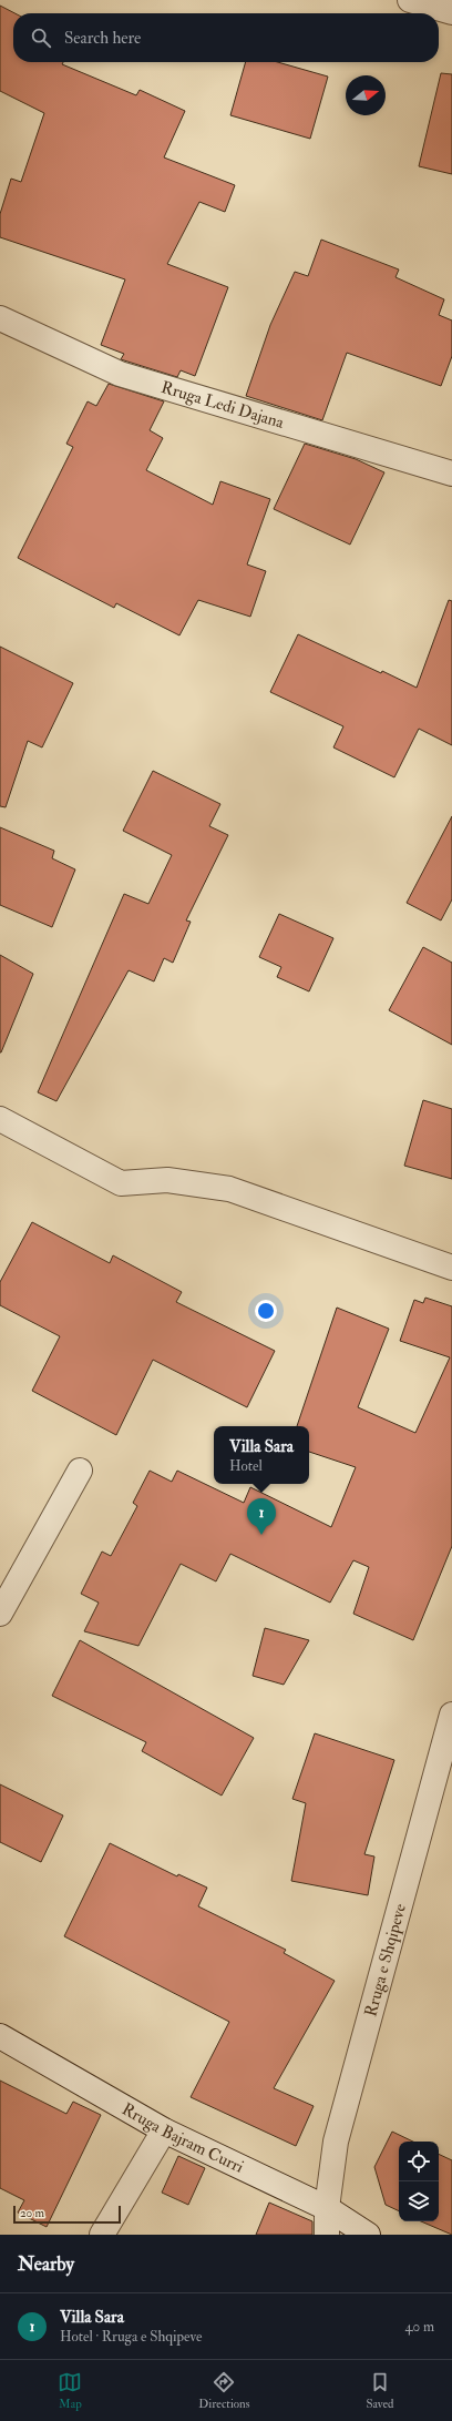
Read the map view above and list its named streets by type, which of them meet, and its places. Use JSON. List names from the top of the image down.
{
  "streets": {
    "street": ["Rruga Ledi Dajana", "Rruga e Shqipeve", "Rruga Bajram Curri"]
  },
  "crossings": [
    ["Rruga e Shqipeve", "Rruga Bajram Curri"]
  ],
  "scale_bar": "20 m",
  "north": "right",
  "page": {
    "search": "Search here",
    "popup": ["Villa Sara", "Hotel"],
    "pins": "1",
    "scale": "20 m",
    "heading": "Nearby",
    "list": [
      {
        "mark": "1",
        "name": "Villa Sara",
        "note": "Hotel · Rruga e Shqipeve",
        "value": "40 m"
      }
    ],
    "nav": ["Map", "Directions", "Saved"]
  }
}
